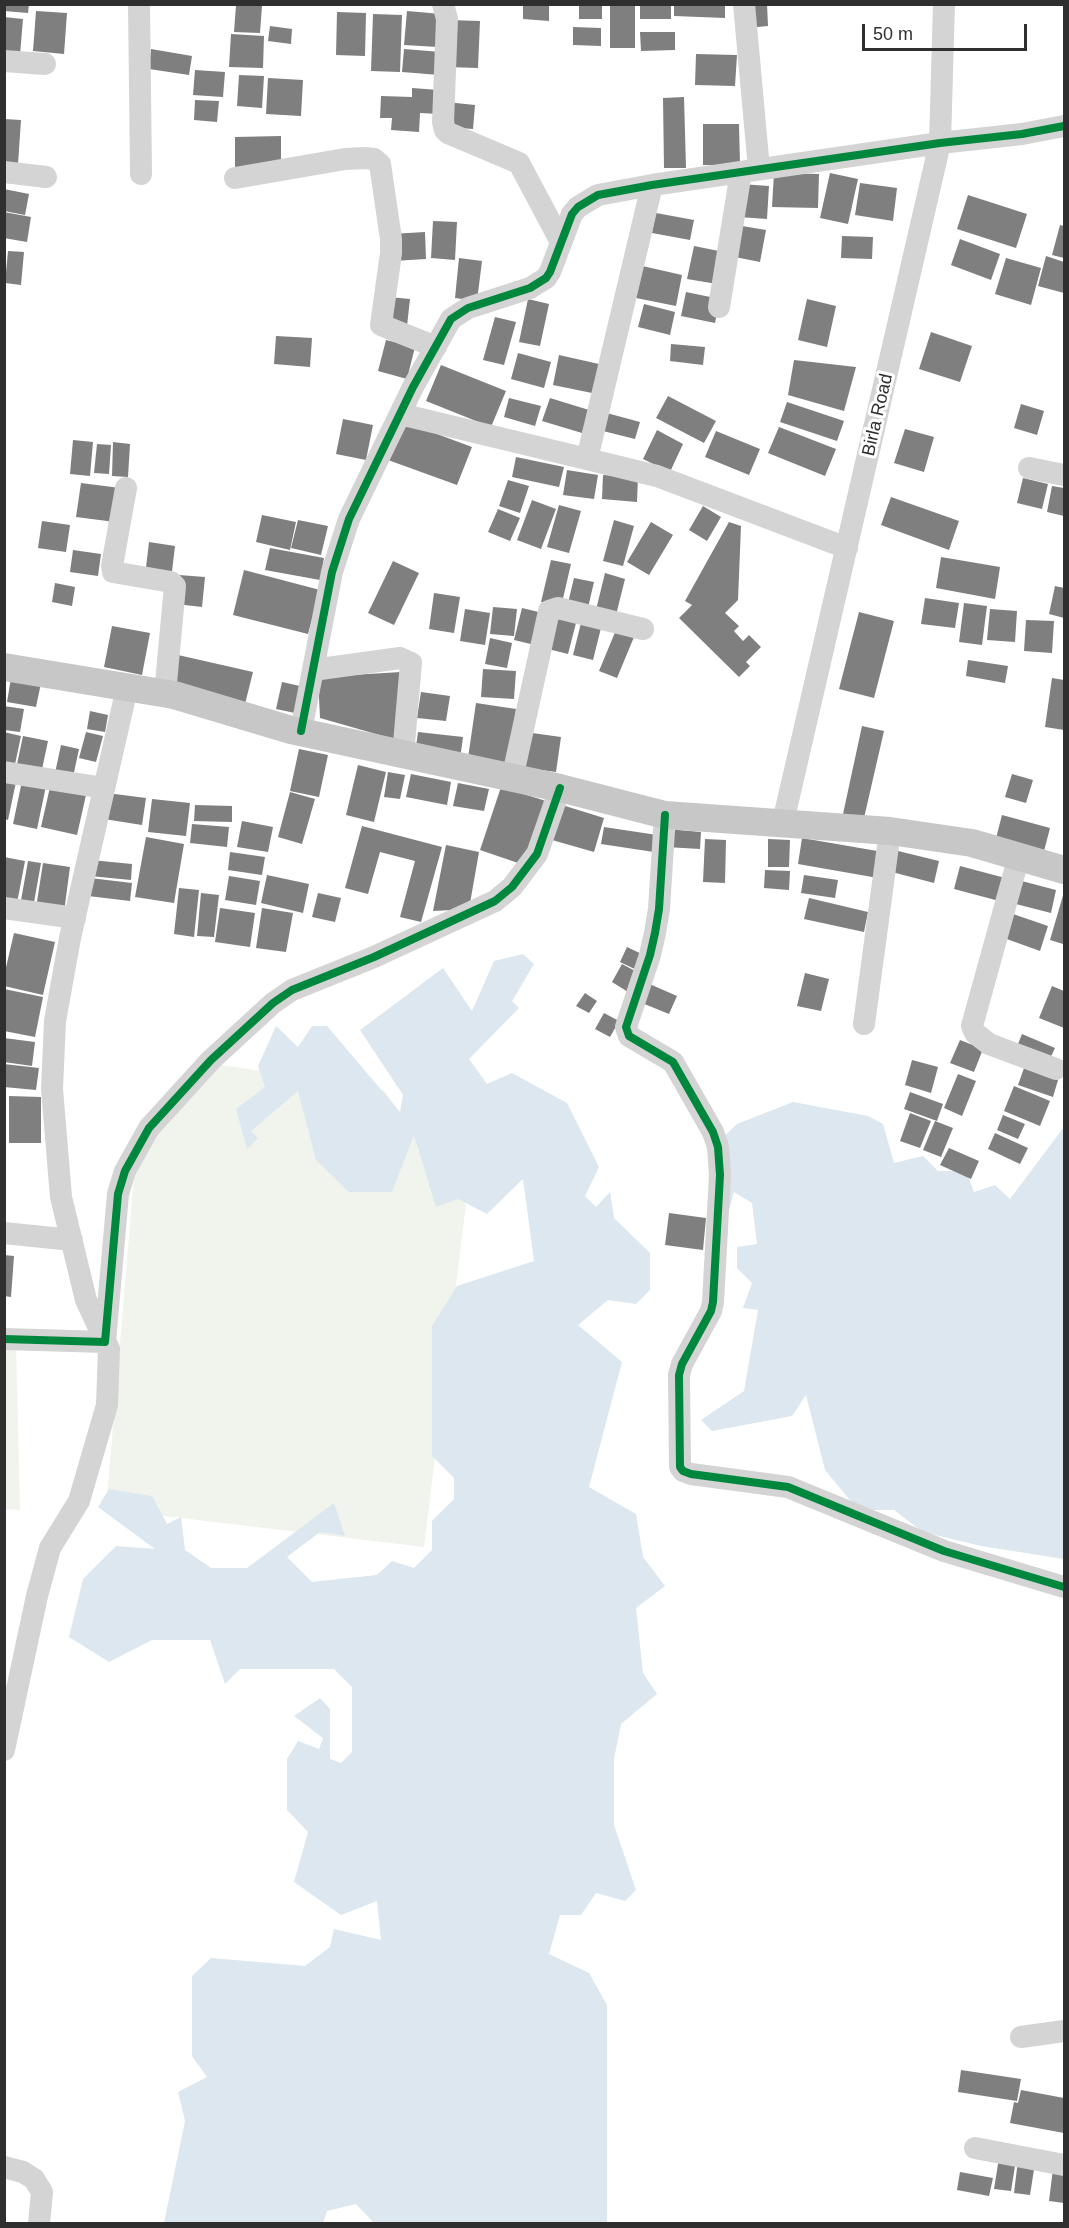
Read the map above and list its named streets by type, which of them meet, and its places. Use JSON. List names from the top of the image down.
{
  "streets": {
    "street": ["Birla Road"]
  },
  "scale_bar": "50 m"
}
